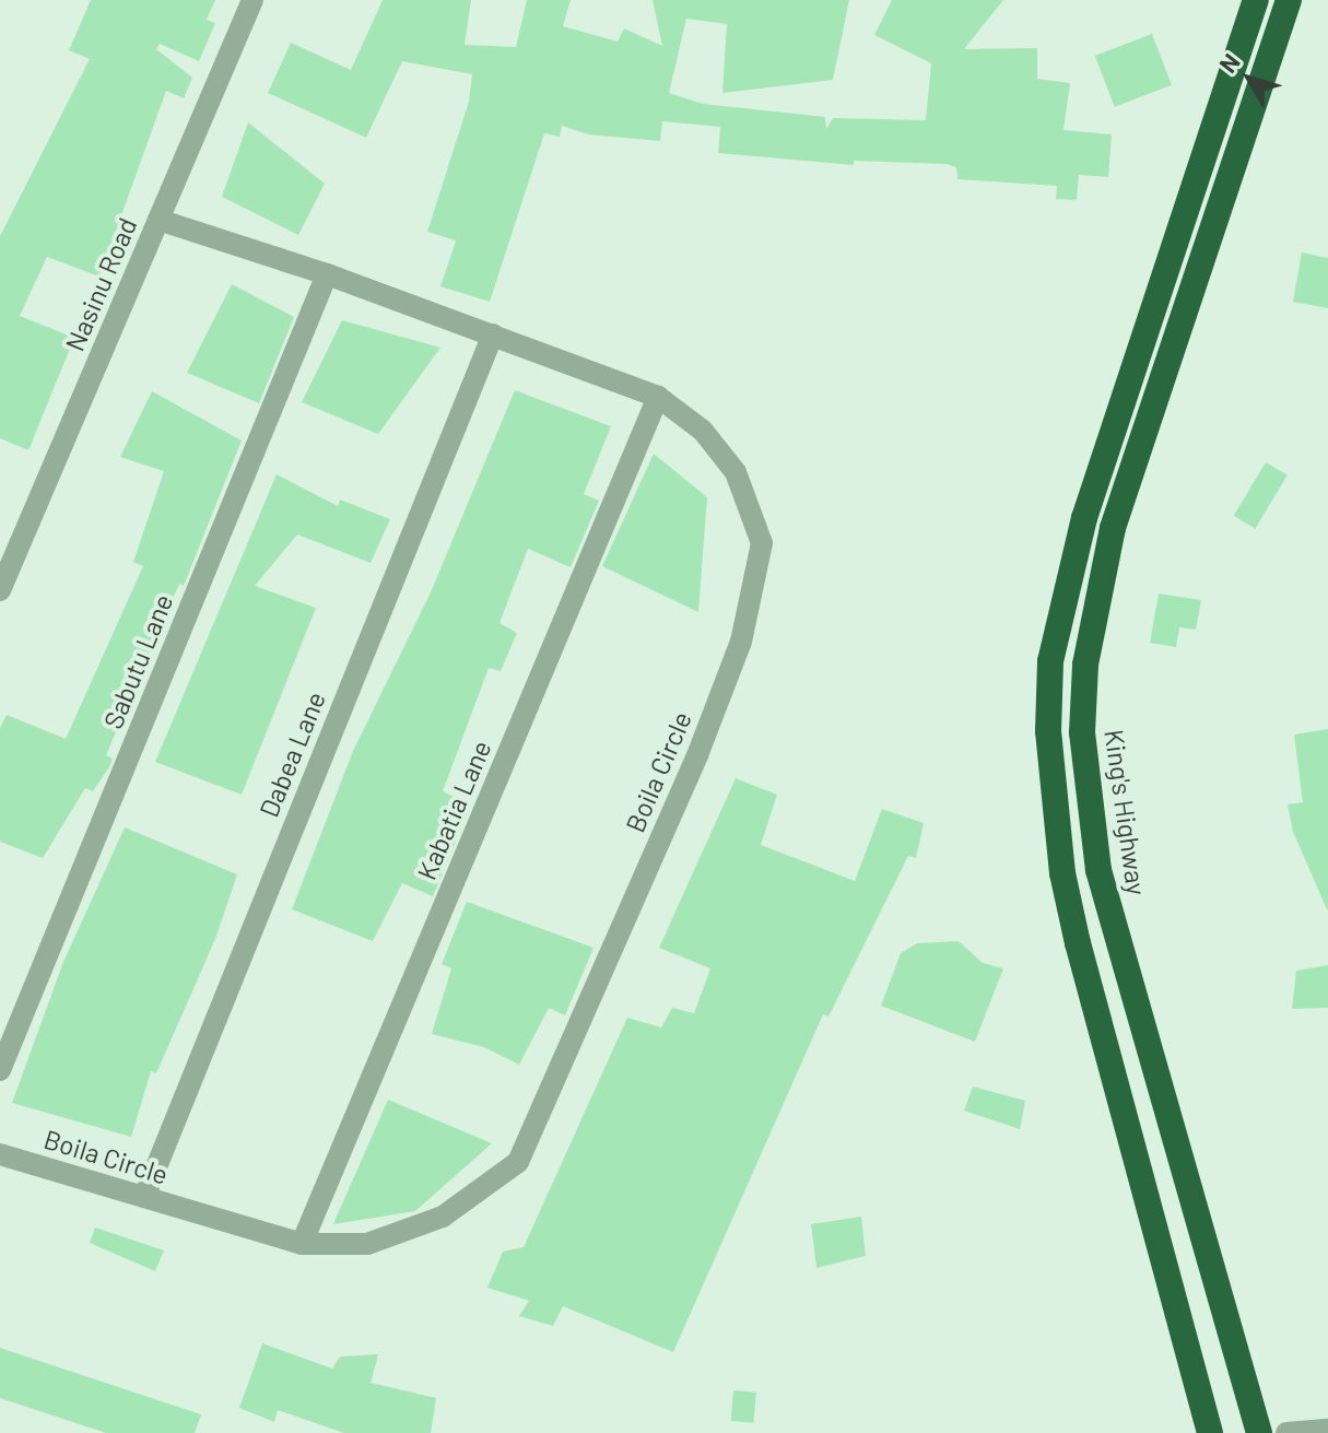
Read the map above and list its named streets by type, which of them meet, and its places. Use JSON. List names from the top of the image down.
{
  "streets": {
    "highway": ["King's Highway"],
    "street": [
      "Nasinu Road",
      "Sabutu Lane",
      "Dabea Lane",
      "Boila Circle",
      "Kabatia Lane"
    ]
  },
  "crossings": [
    ["Nasinu Road", "Boila Circle"],
    ["Sabutu Lane", "Boila Circle"],
    ["Dabea Lane", "Boila Circle"],
    ["Boila Circle", "Kabatia Lane"]
  ],
  "north": "top left"
}
